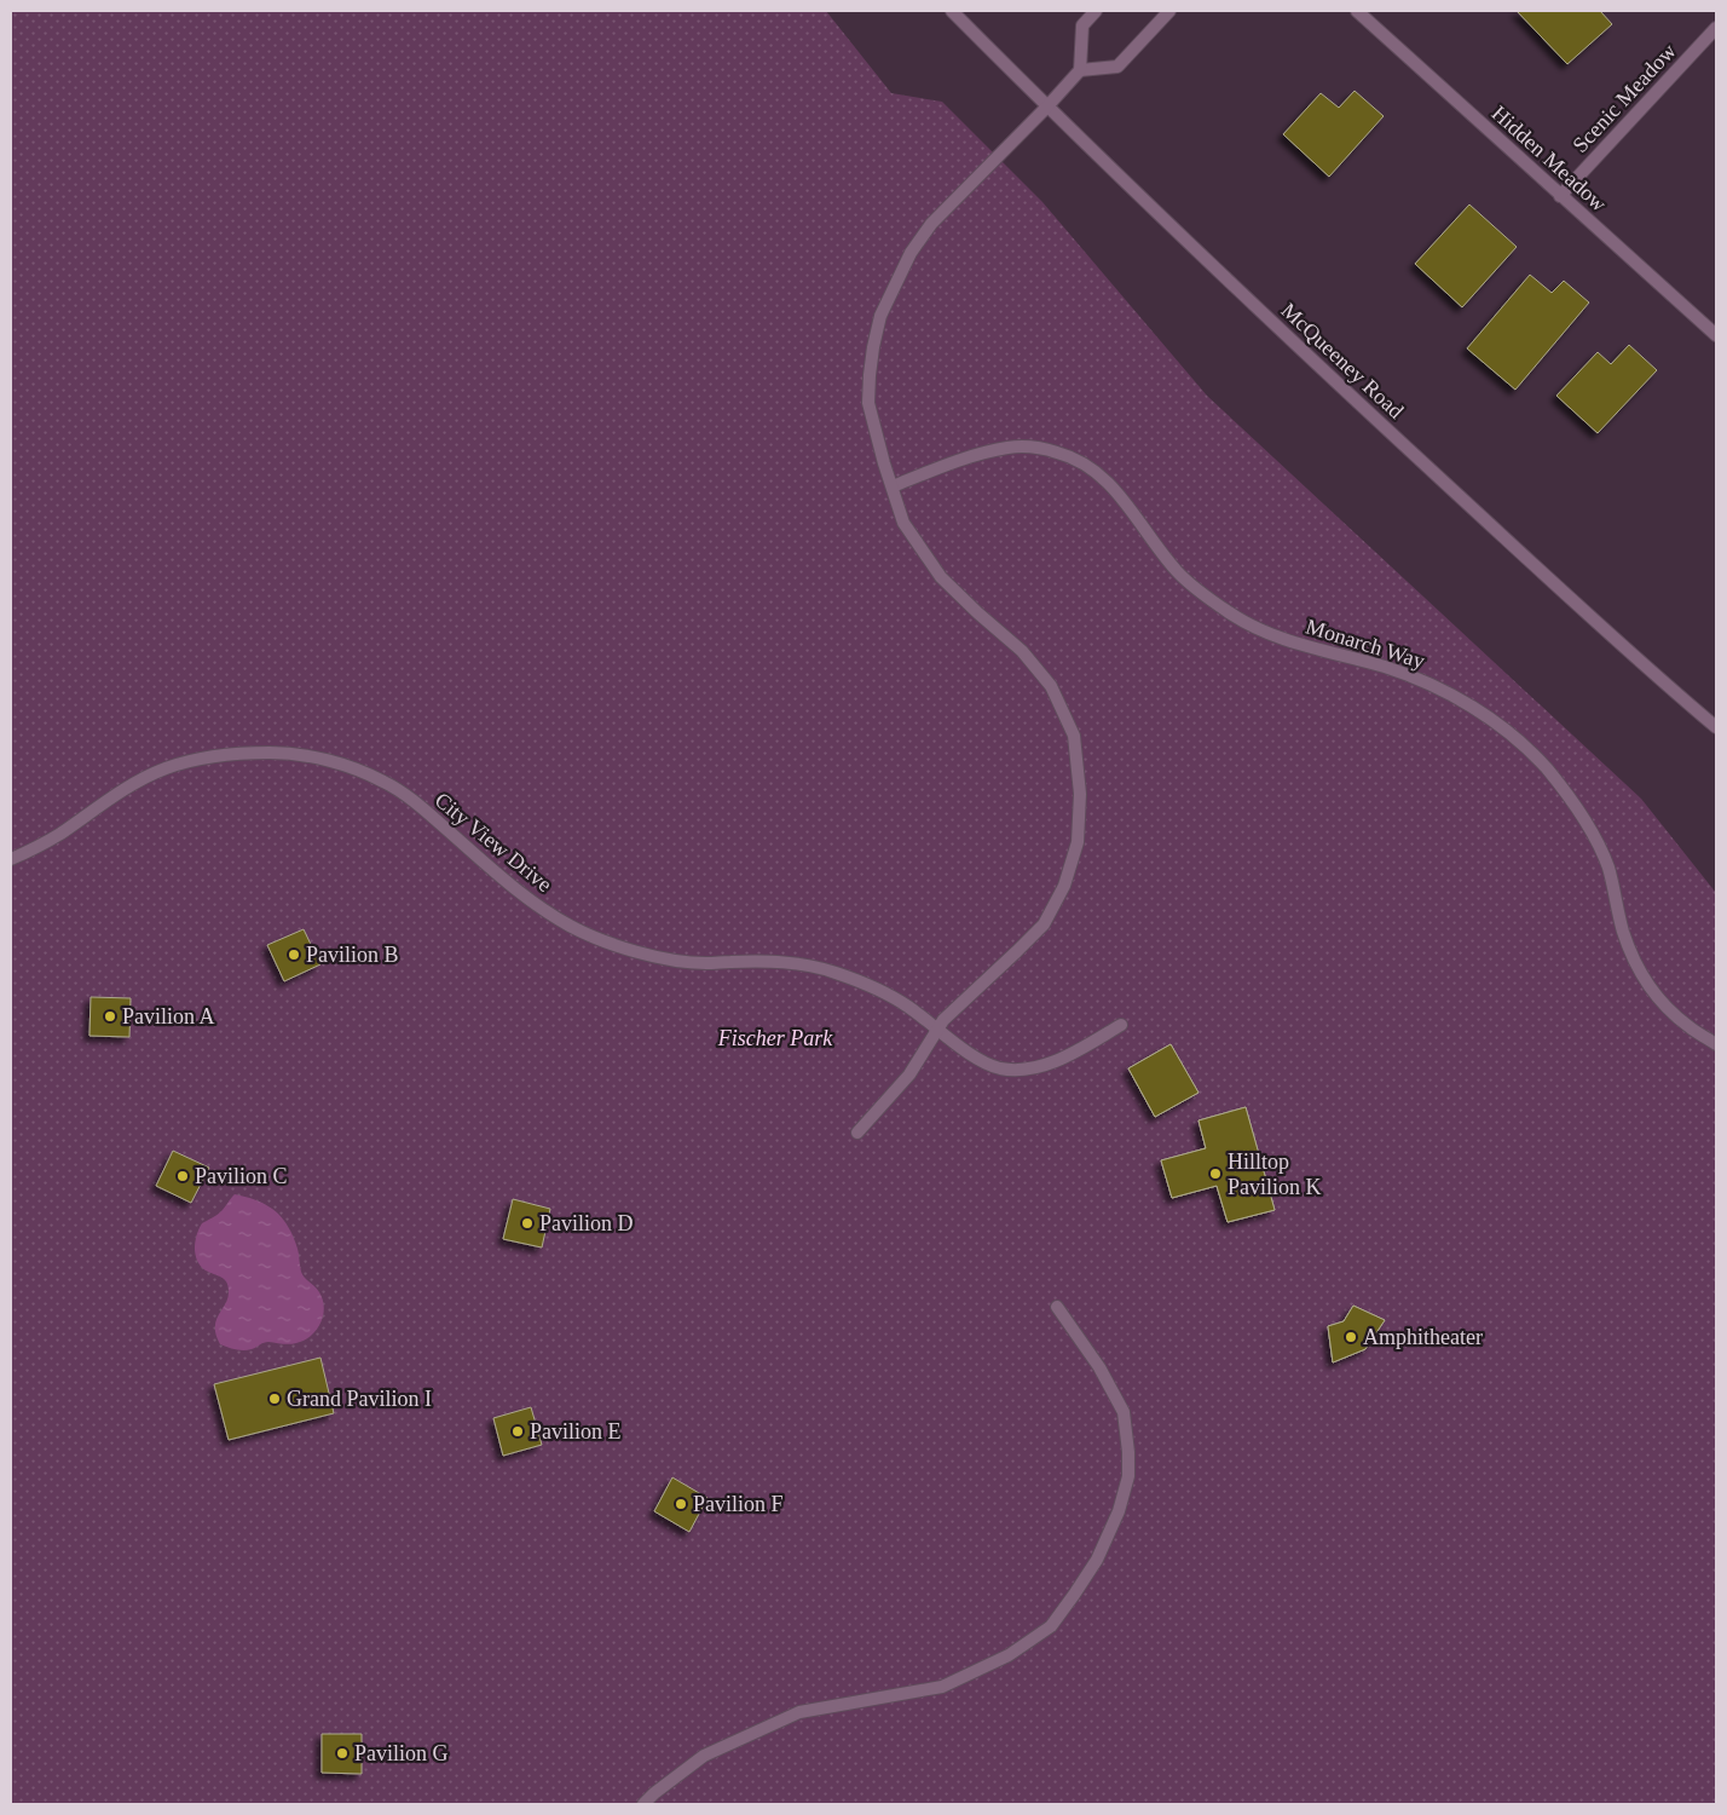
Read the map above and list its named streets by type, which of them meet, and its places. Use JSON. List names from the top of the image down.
{
  "streets": {
    "street": [
      "Scenic Meadow",
      "Hidden Meadow",
      "McQueeney Road",
      "Monarch Way",
      "City View Drive"
    ]
  },
  "crossings": [
    ["Scenic Meadow", "Hidden Meadow"]
  ],
  "parks": ["Fischer Park"],
  "places": [
    "Pavilion B",
    "Pavilion A",
    "Hilltop Pavilion K",
    "Pavilion C",
    "Pavilion D",
    "Amphitheater",
    "Grand Pavilion I",
    "Pavilion E",
    "Pavilion F",
    "Pavilion G"
  ]
}
